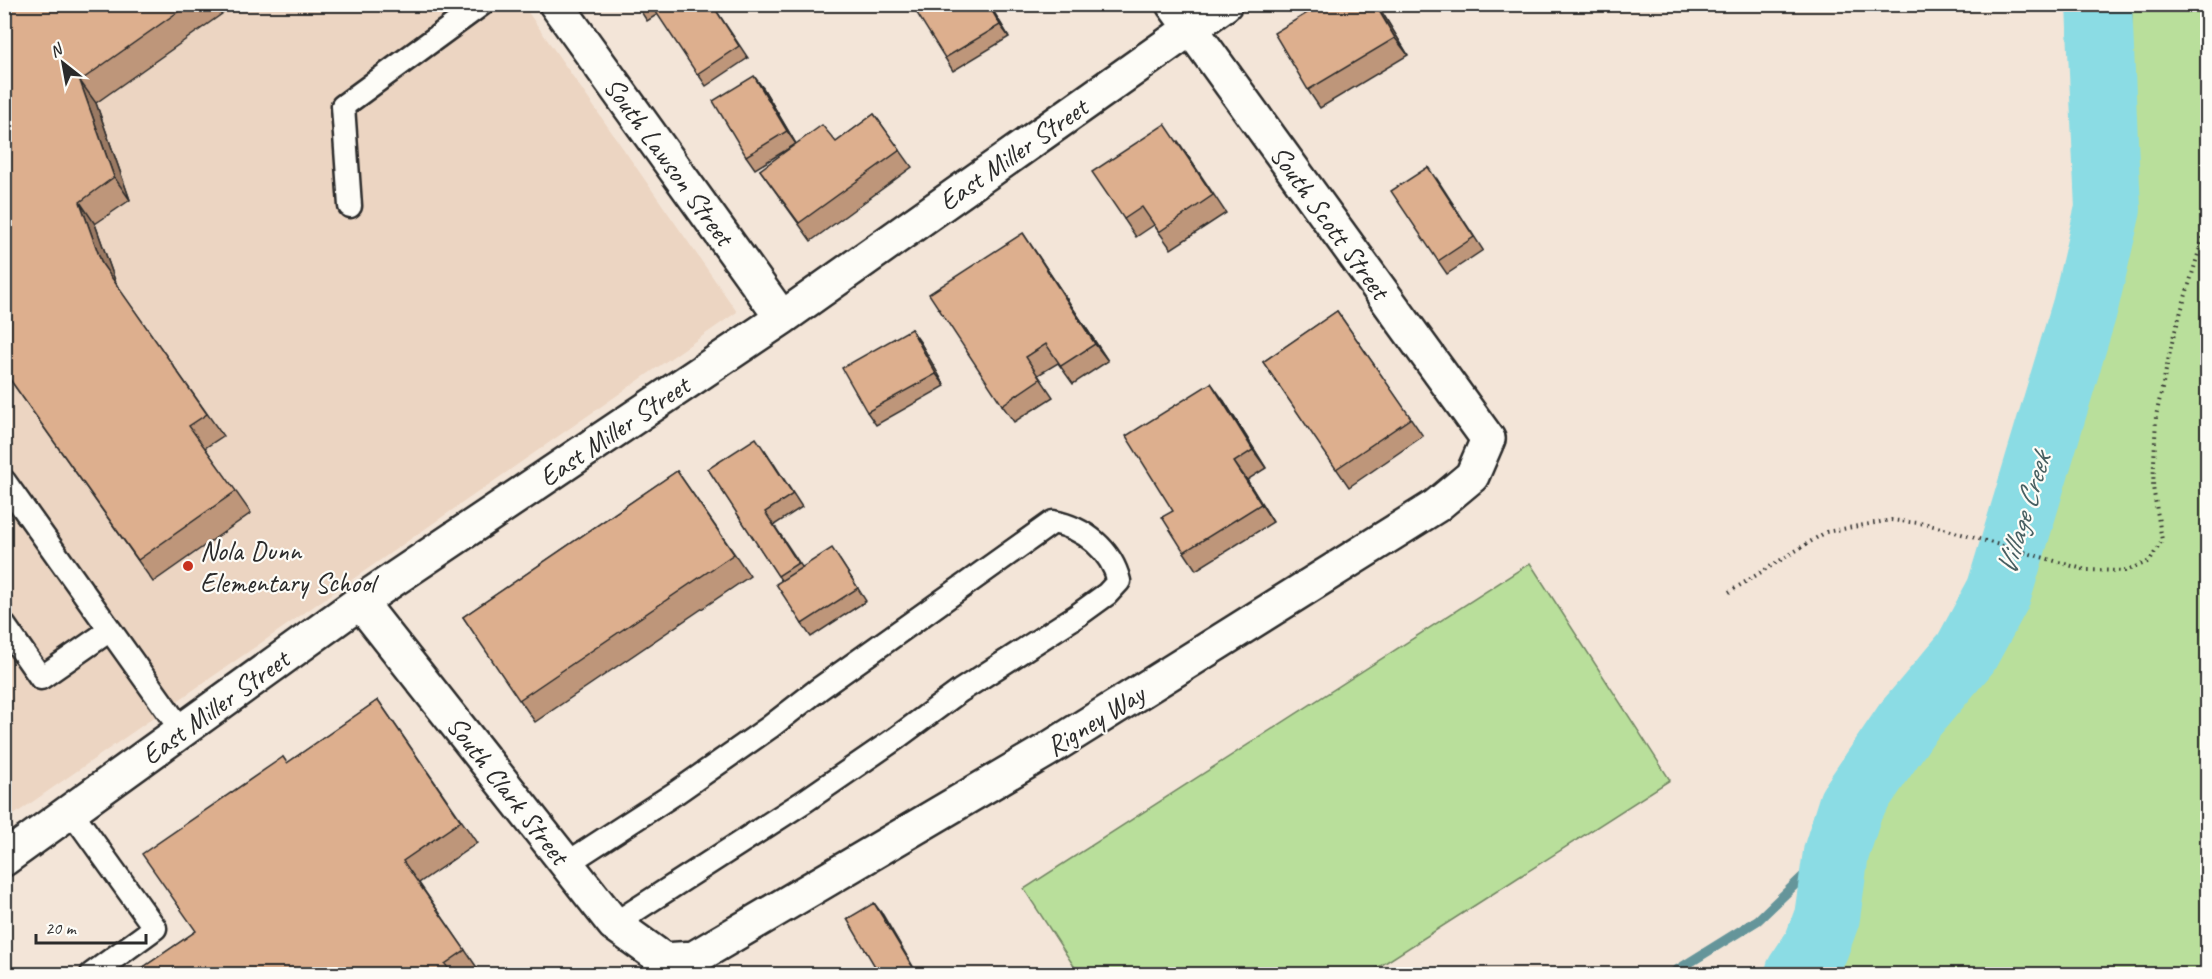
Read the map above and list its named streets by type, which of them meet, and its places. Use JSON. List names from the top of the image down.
{
  "streets": {
    "street": [
      "East Miller Street",
      "South Lawson Street",
      "South Scott Street",
      "Rigney Way",
      "South Clark Street"
    ]
  },
  "crossings": [
    ["East Miller Street", "South Lawson Street"],
    ["East Miller Street", "South Scott Street"],
    ["East Miller Street", "South Clark Street"],
    ["South Scott Street", "Rigney Way"],
    ["Rigney Way", "South Clark Street"]
  ],
  "water": ["Village Creek"],
  "places": ["Nola Dunn Elementary School"],
  "scale_bar": "20 m",
  "north": "top left"
}
